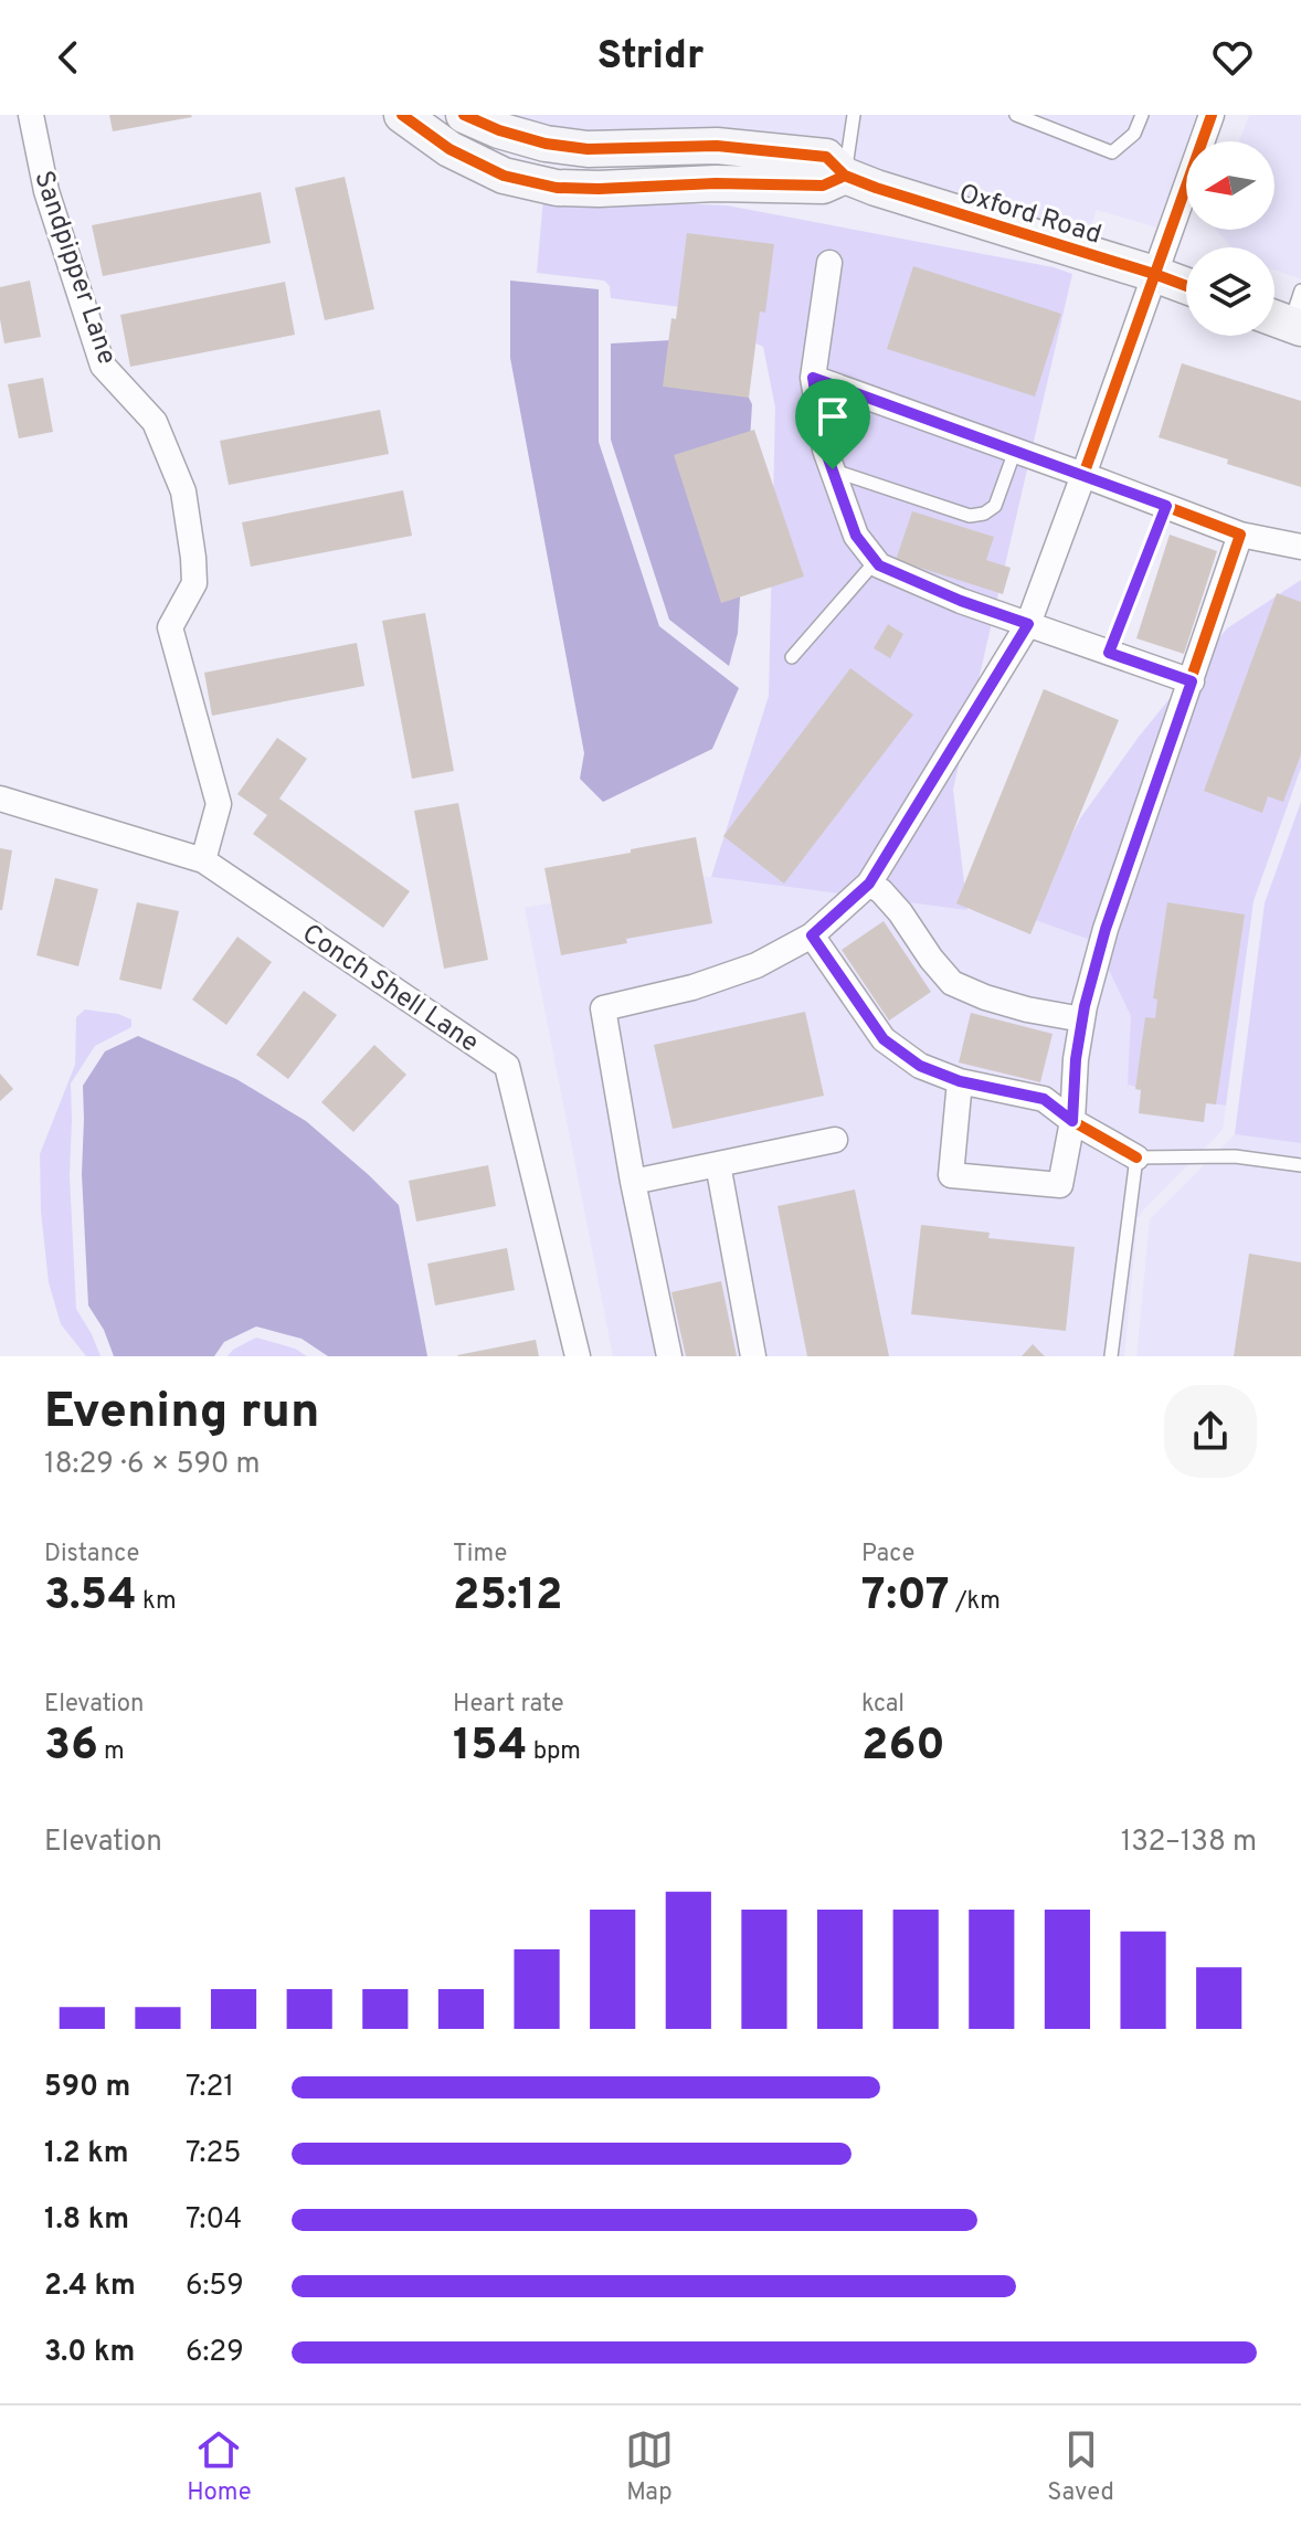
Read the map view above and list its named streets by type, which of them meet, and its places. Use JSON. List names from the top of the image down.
{
  "streets": {
    "street": ["Oxford Road", "Sandpipper Lane", "Conch Shell Lane"]
  },
  "crossings": [
    ["Sandpipper Lane", "Conch Shell Lane"]
  ],
  "north": "left",
  "page": {
    "header": "Stridr",
    "heading": ["Evening run", "18:29 · 6 × 590 m"],
    "stats": [
      ["Distance", "3.54 km"],
      ["Time", "25:12"],
      ["Pace", "7:07 /km"],
      ["Elevation", "36 m"],
      ["Heart rate", "154 bpm"],
      ["kcal", "260"]
    ],
    "chart": ["Elevation", "132–138 m"],
    "list": [
      {
        "name": "590 m",
        "note": "7:21"
      },
      {
        "name": "1.2 km",
        "note": "7:25"
      },
      {
        "name": "1.8 km",
        "note": "7:04"
      },
      {
        "name": "2.4 km",
        "note": "6:59"
      },
      {
        "name": "3.0 km",
        "note": "6:29"
      }
    ],
    "tabs": ["Home", "Map", "Saved"]
  }
}
